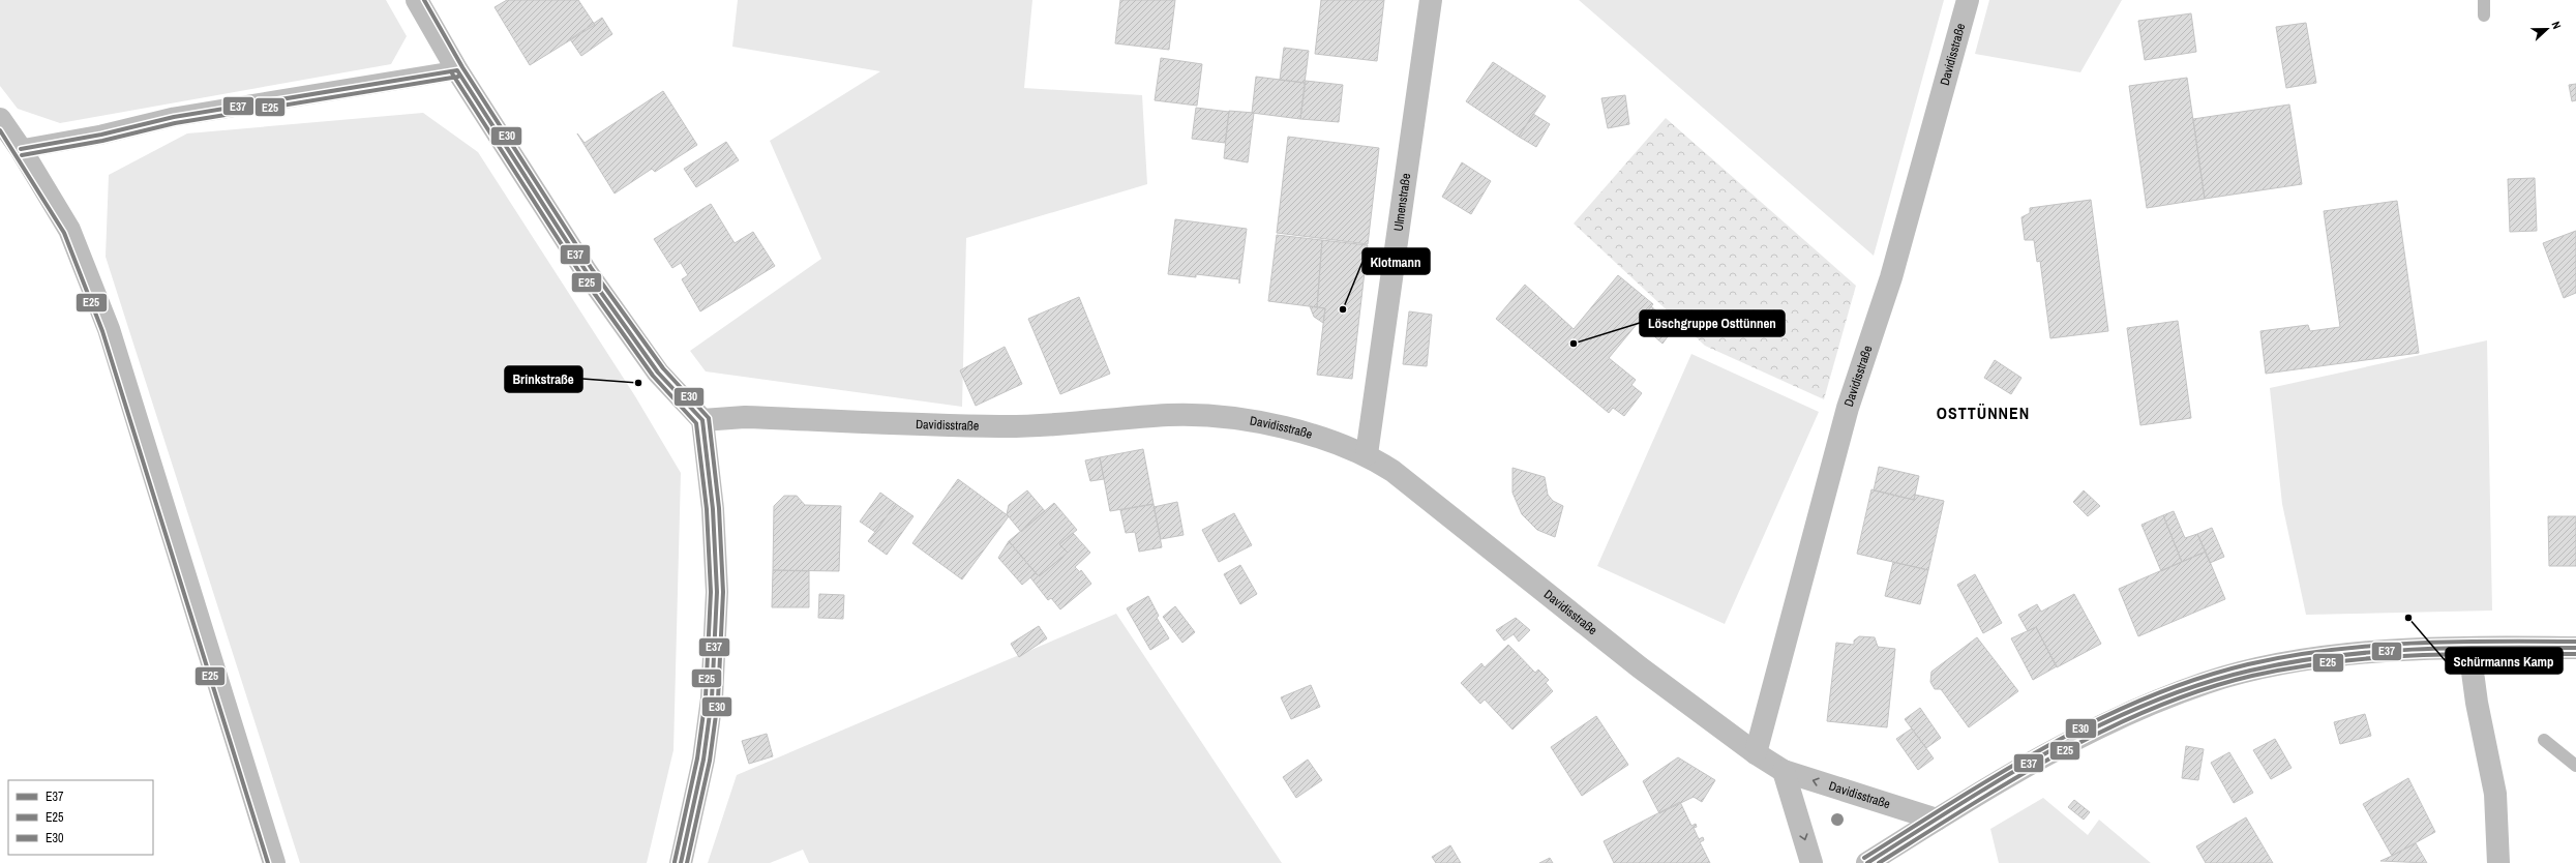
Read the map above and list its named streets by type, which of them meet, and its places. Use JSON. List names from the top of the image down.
{
  "streets": {
    "street": ["Davidisstraße", "Ulmenstraße"]
  },
  "crossings": [
    ["Davidisstraße", "Ulmenstraße"]
  ],
  "districts": ["OSTTÜNNEN"],
  "places": [
    "Klotmann",
    "Löschgruppe Osttünnen",
    "Brinkstraße",
    "Schürmanns Kamp"
  ],
  "lines": ["transit line E30", "transit line E37", "transit line E25"],
  "legend": ["E37", "E25", "E30"],
  "north": "right"
}
